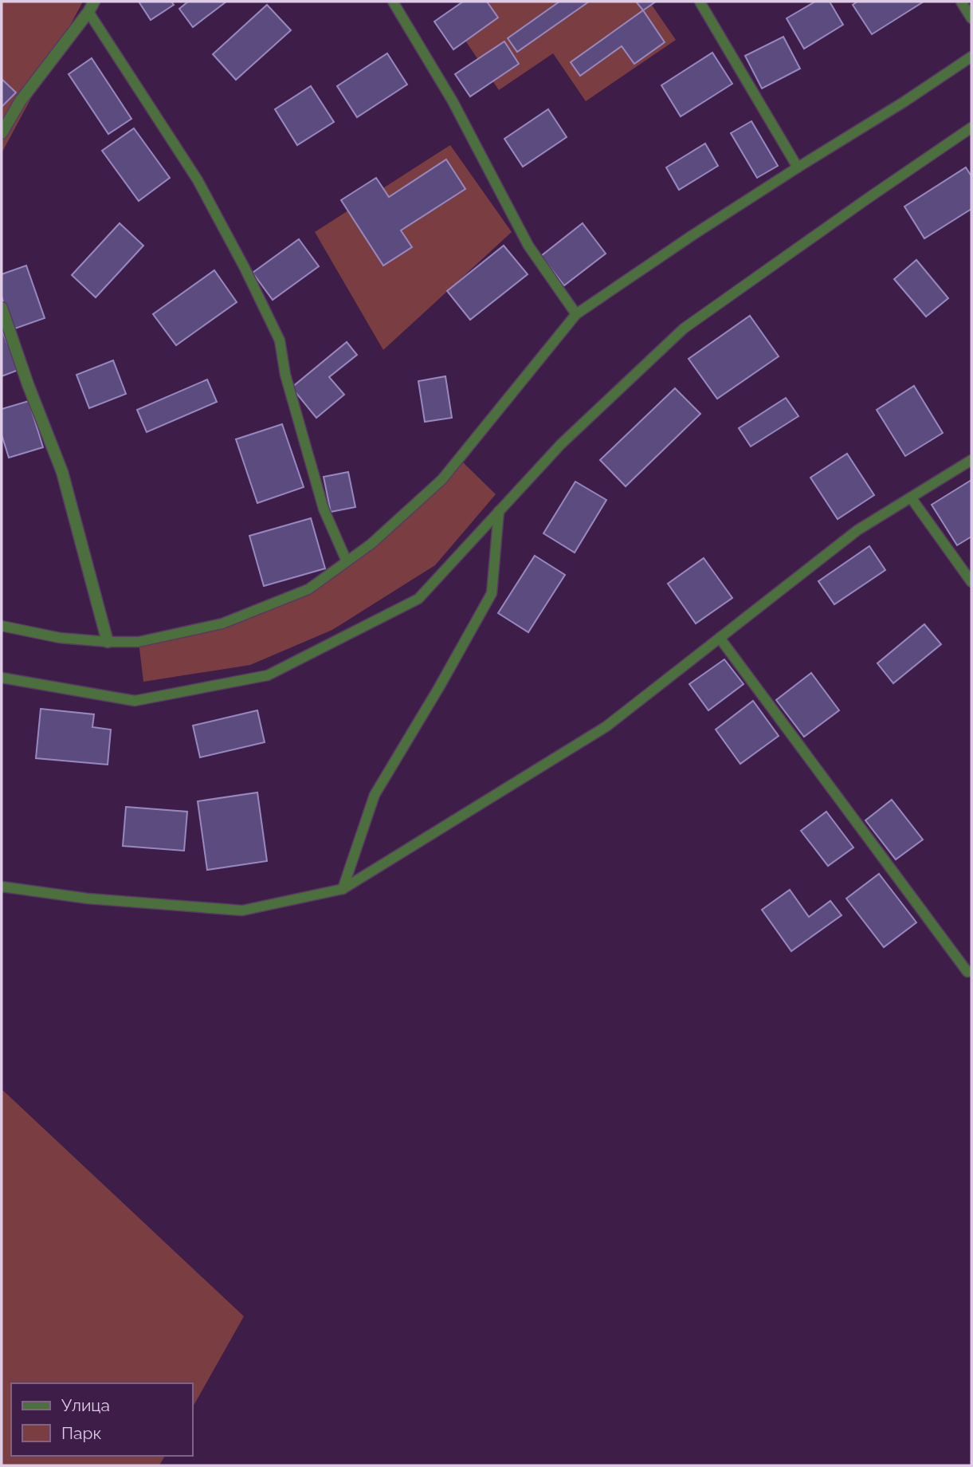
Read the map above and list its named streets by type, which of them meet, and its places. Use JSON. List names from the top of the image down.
{
  "legend": ["Улица", "Парк"]
}
